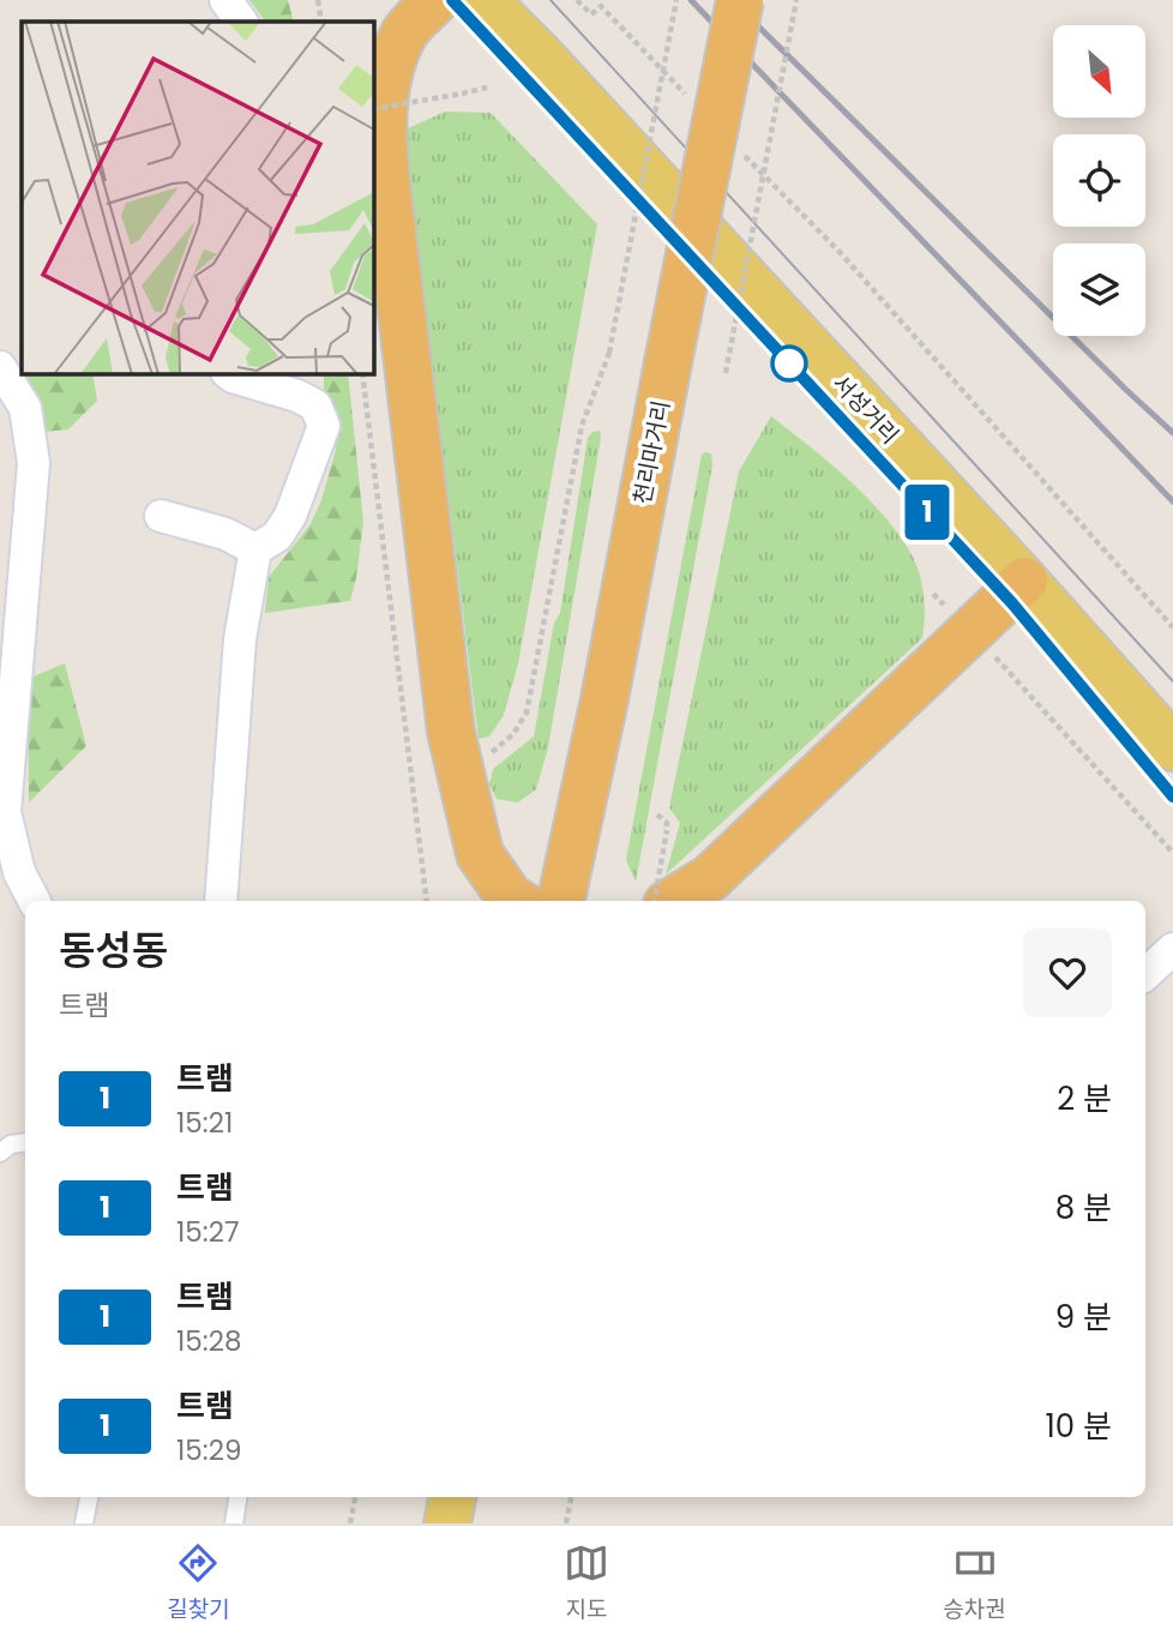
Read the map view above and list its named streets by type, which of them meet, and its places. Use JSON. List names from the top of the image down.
{
  "streets": {
    "highway": ["천리마거리"],
    "main road": ["서성거리"]
  },
  "lines": ["tram line 1"],
  "north": "bottom right",
  "page": {
    "on_map": "1",
    "heading": ["동성동", "트램"],
    "list": [
      {
        "mark": "1",
        "name": "트램",
        "note": "15:21",
        "value": "2 분"
      },
      {
        "mark": "1",
        "name": "트램",
        "note": "15:27",
        "value": "8 분"
      },
      {
        "mark": "1",
        "name": "트램",
        "note": "15:28",
        "value": "9 분"
      },
      {
        "mark": "1",
        "name": "트램",
        "note": "15:29",
        "value": "10 분"
      }
    ],
    "tabs": ["길찾기", "지도", "승차권"]
  }
}
